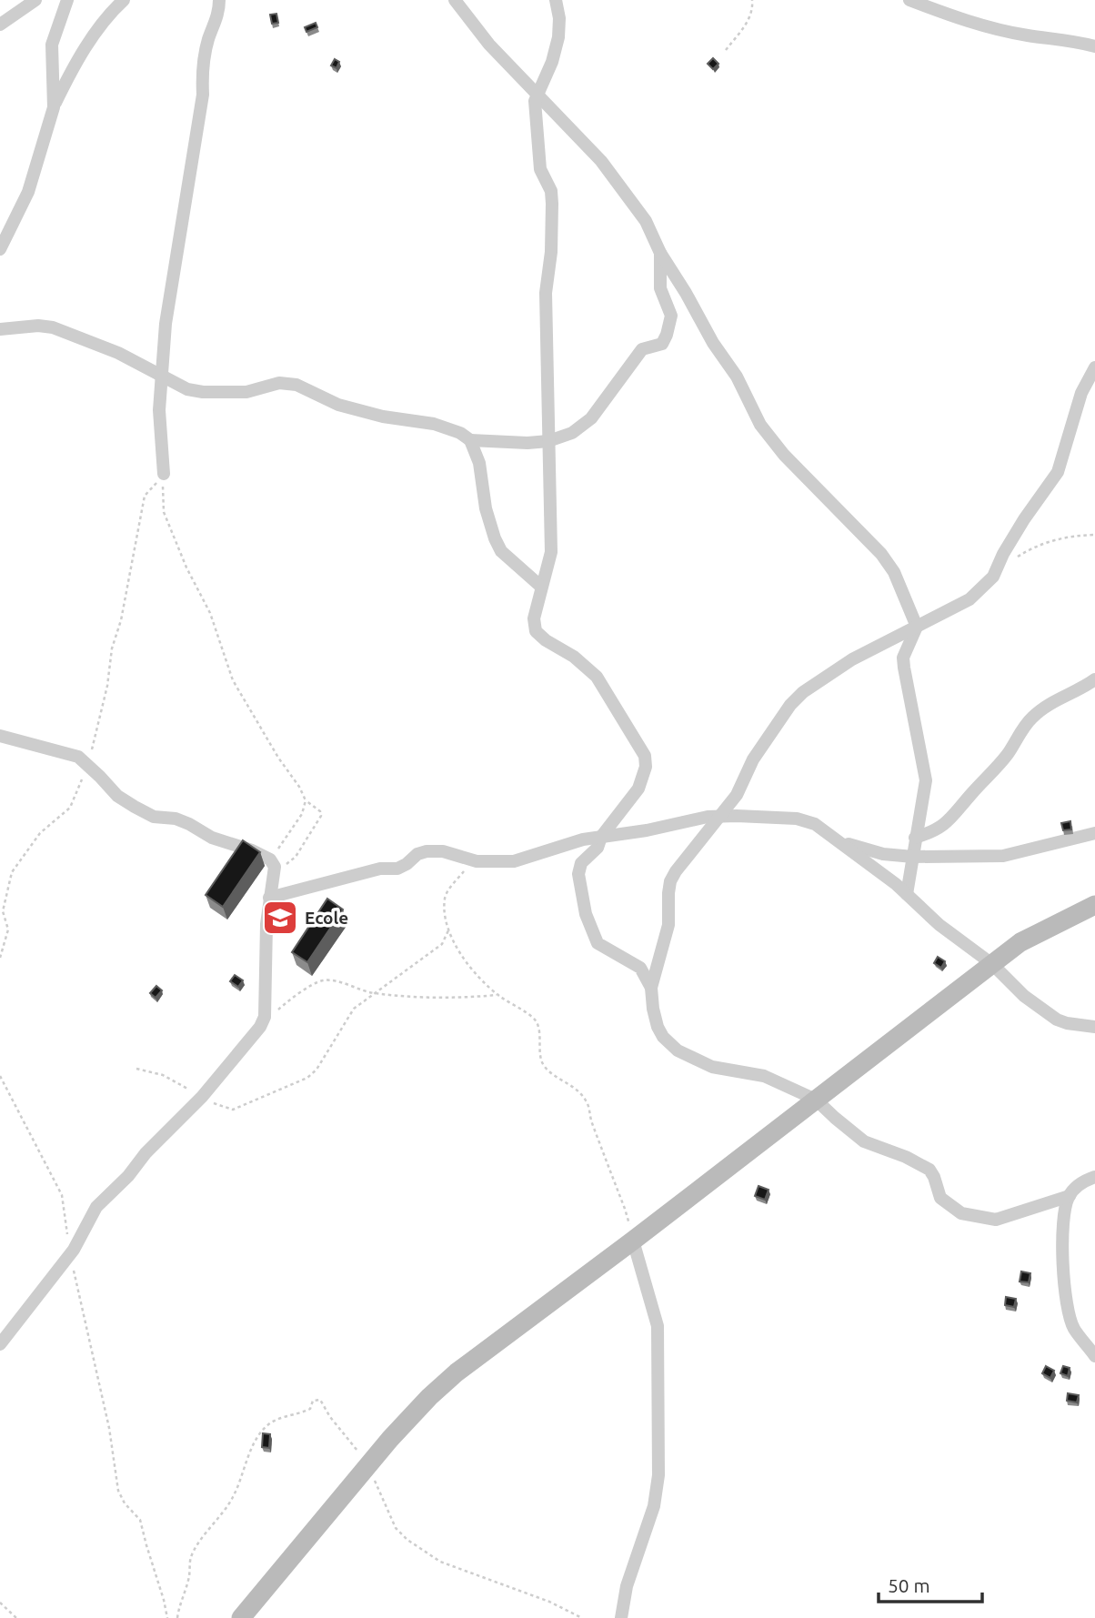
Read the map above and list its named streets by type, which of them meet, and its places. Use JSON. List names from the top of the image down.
{
  "places": {
    "school or university": ["Ecole"]
  },
  "scale_bar": "50 m"
}
